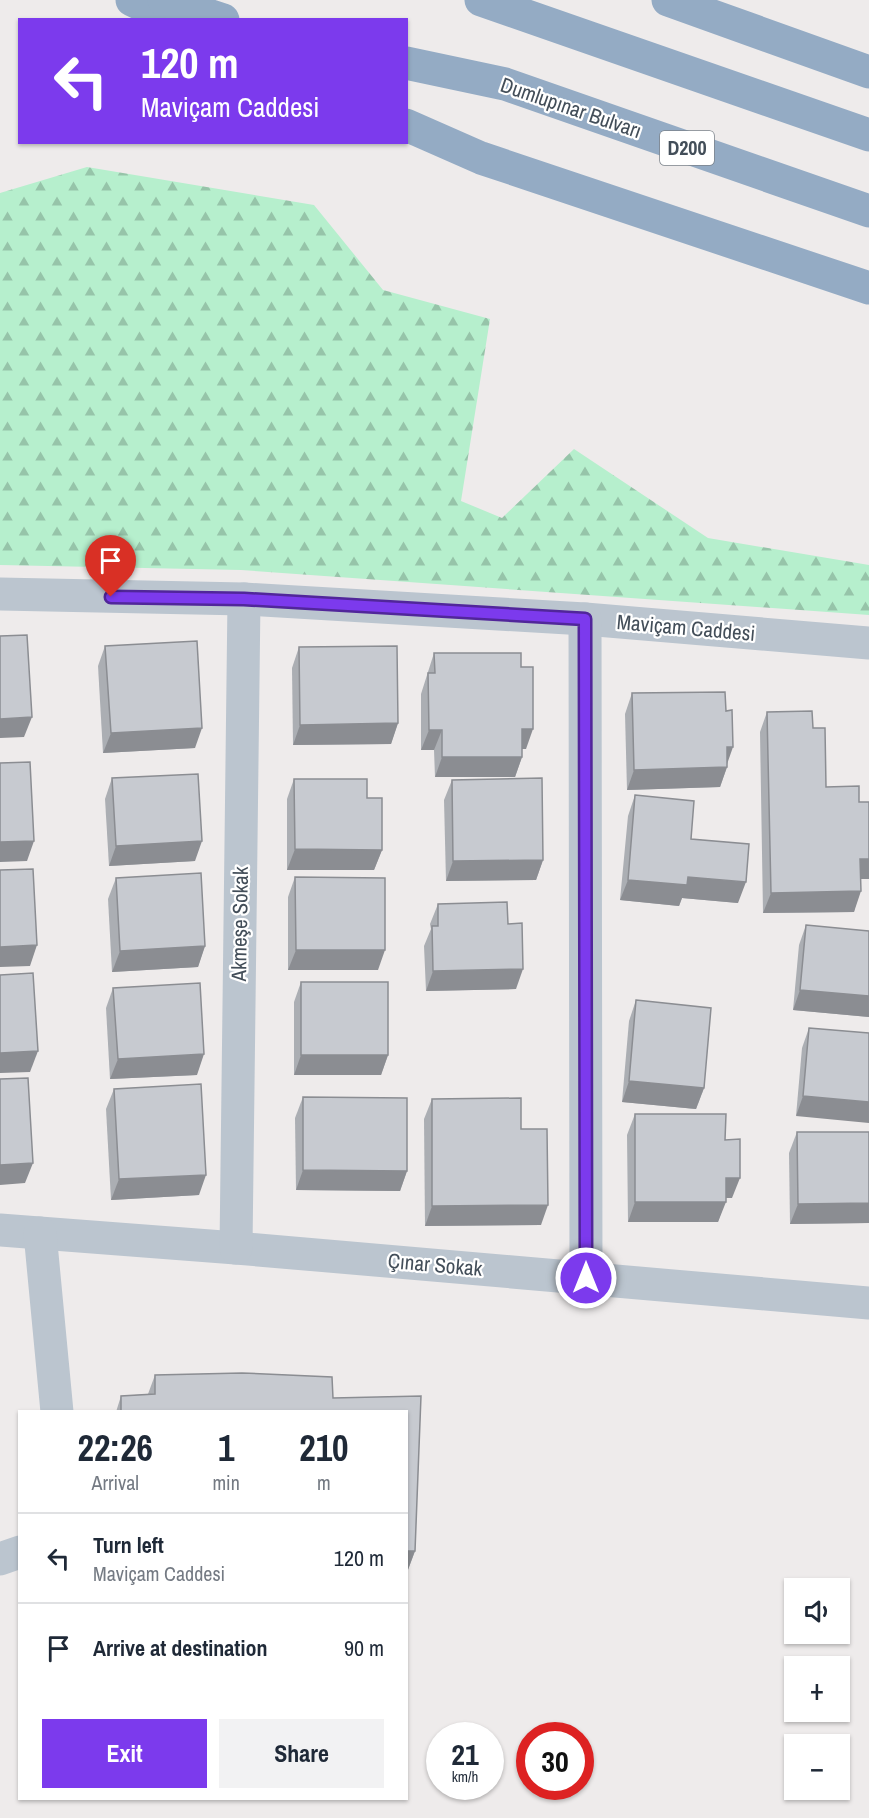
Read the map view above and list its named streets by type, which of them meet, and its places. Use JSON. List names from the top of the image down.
{
  "streets": {
    "highway": ["Dumlupınar Bulvarı", "D200"],
    "street": ["Maviçam Caddesi", "Akmeşe Sokak", "Çınar Sokak"]
  },
  "crossings": [
    ["Maviçam Caddesi", "Akmeşe Sokak"],
    ["Akmeşe Sokak", "Çınar Sokak"]
  ],
  "page": {
    "turn": ["120 m", "Maviçam Caddesi"],
    "eta": [
      "22:26",
      "Arrival",
      "1",
      "min",
      "210",
      "m"
    ],
    "list": [
      {
        "name": "Turn left",
        "note": "Maviçam Caddesi",
        "value": "120 m"
      },
      {
        "name": "Arrive at destination",
        "value": "90 m"
      }
    ],
    "map_buttons": ["+", "−"],
    "buttons": ["Exit", "Share"],
    "speed": "21 km/h",
    "limit": "30"
  }
}
